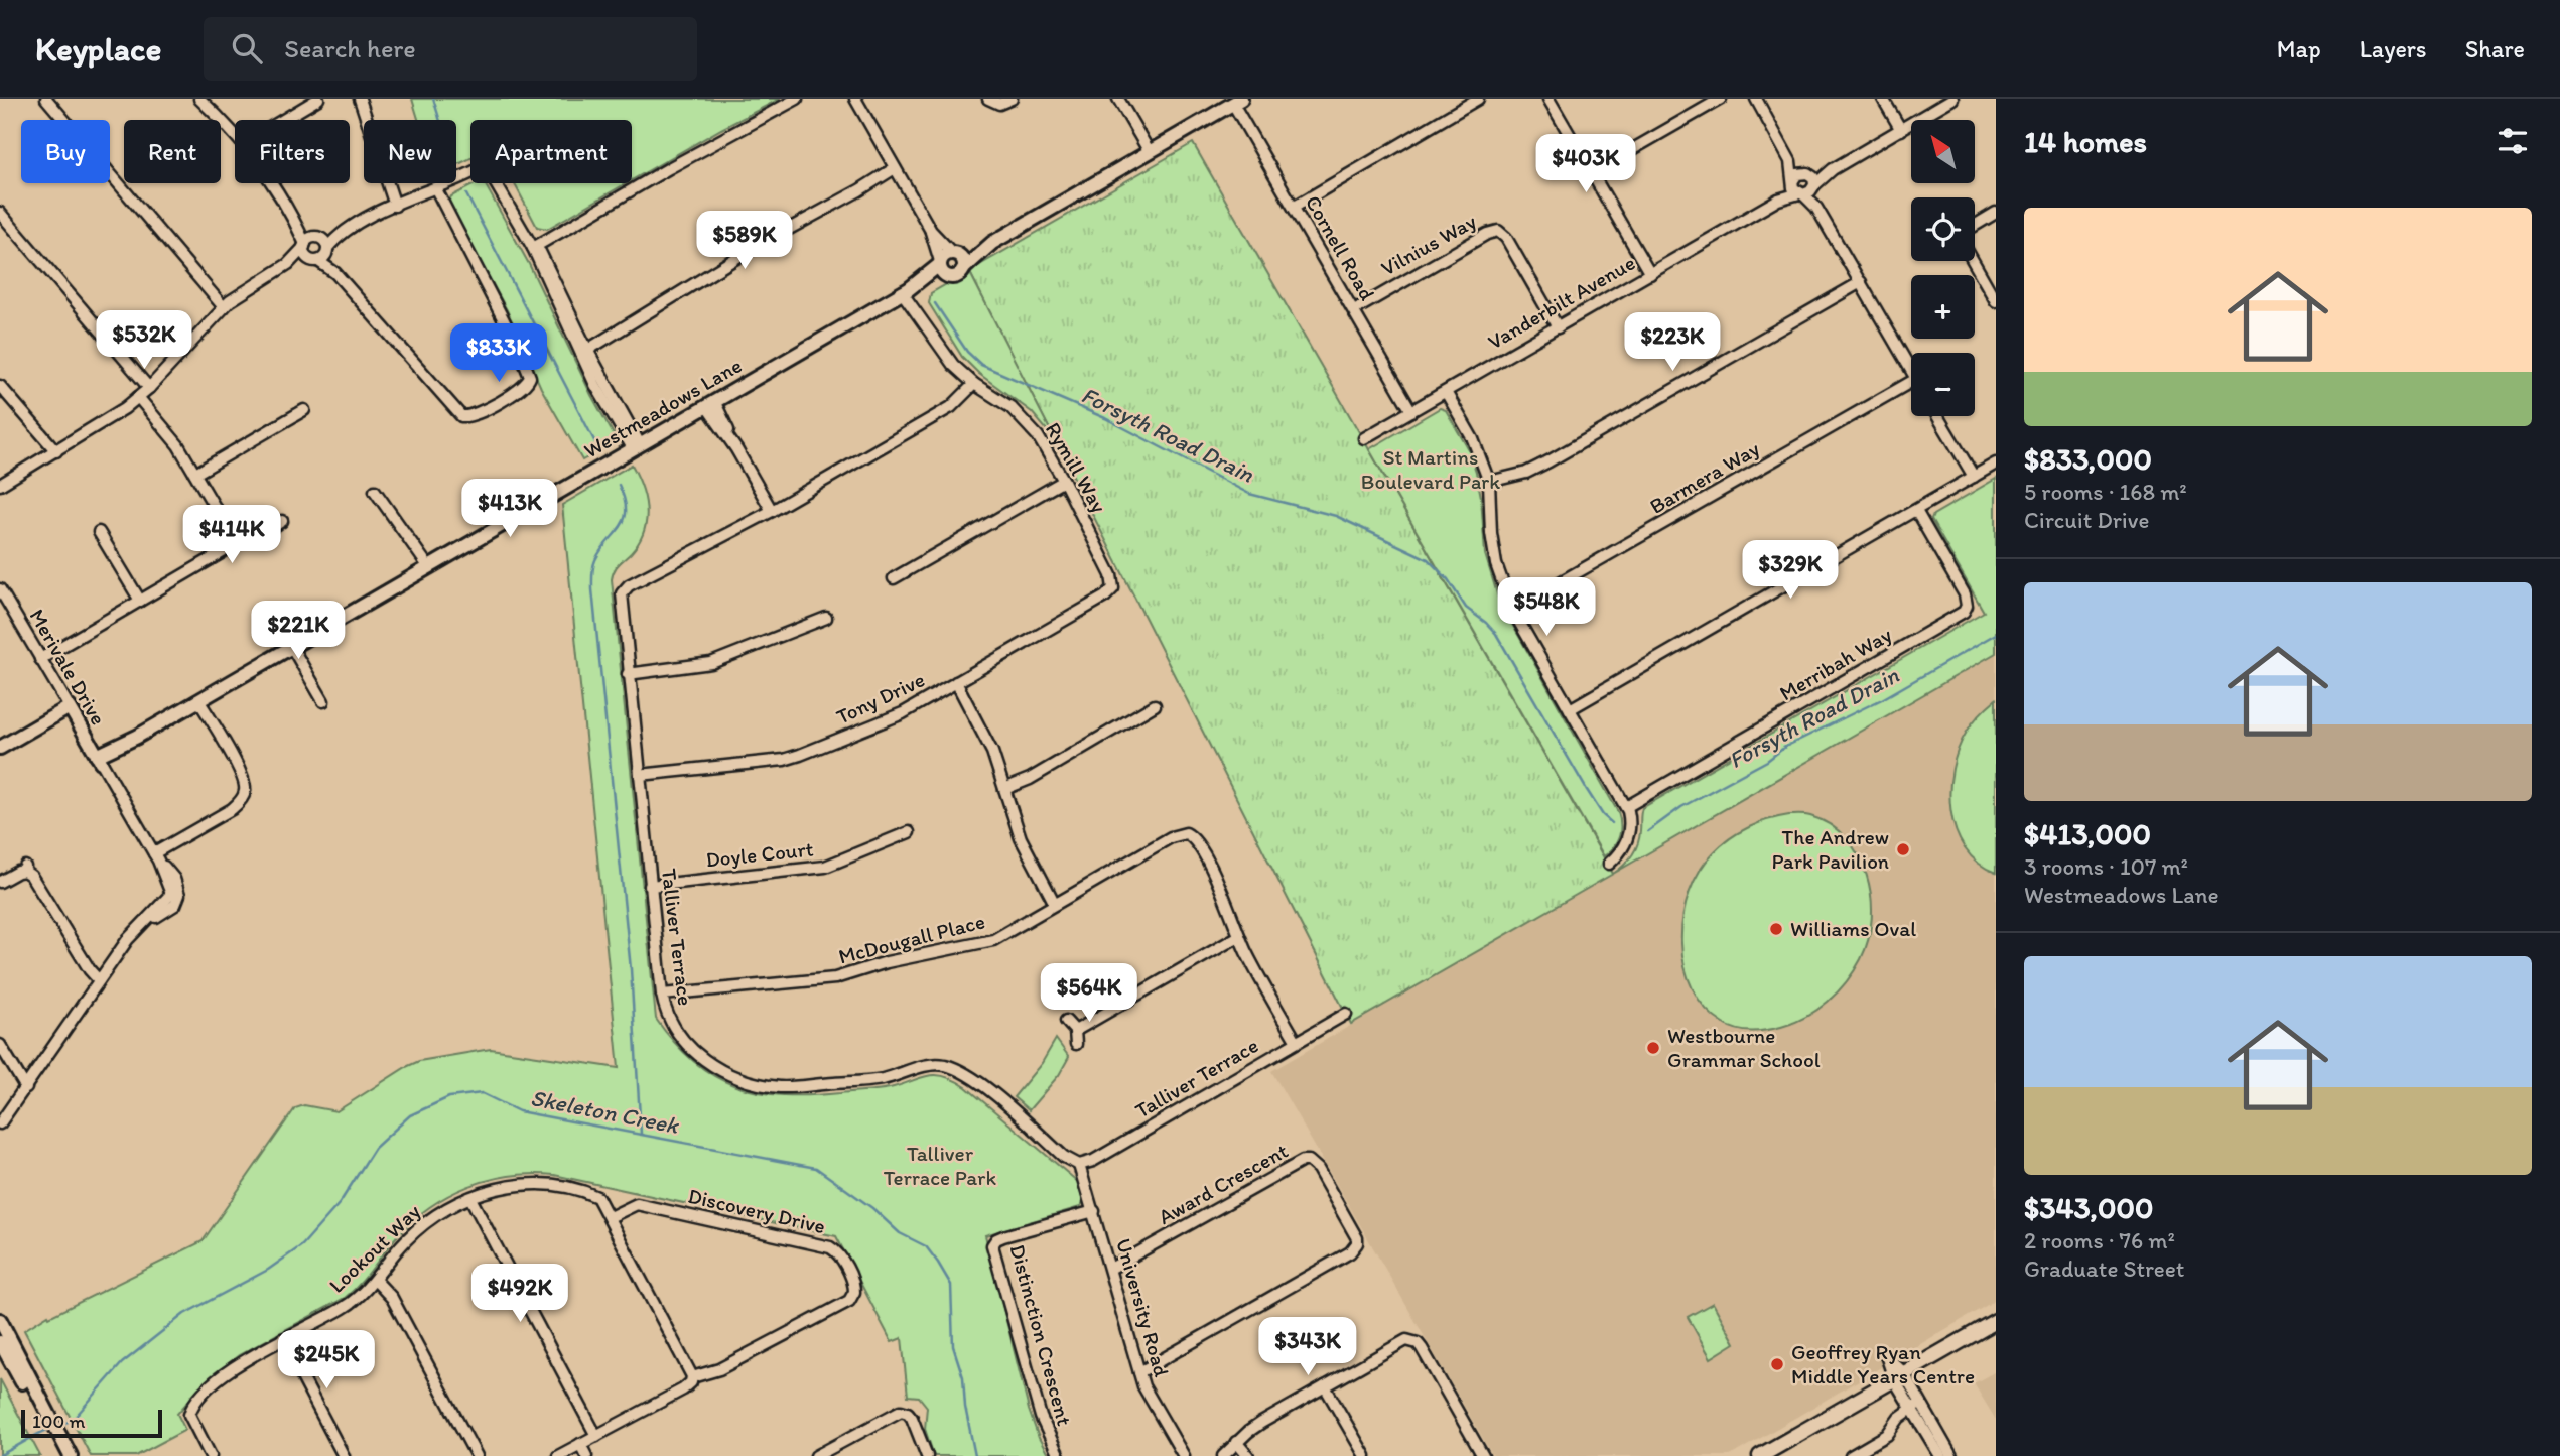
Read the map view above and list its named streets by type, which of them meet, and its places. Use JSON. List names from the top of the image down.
{
  "streets": {
    "street": [
      "Vilnius Way",
      "Cornell Road",
      "Vanderbilt Avenue",
      "Westmeadows Lane",
      "Rymill Way",
      "Barmera Way",
      "Merribah Way",
      "Merivale Drive",
      "Tony Drive",
      "Doyle Court",
      "Talliver Terrace",
      "McDougall Place",
      "Award Crescent",
      "Discovery Drive",
      "Lookout Way",
      "University Road",
      "Distinction Crescent"
    ]
  },
  "crossings": [
    ["Vilnius Way", "Cornell Road"],
    ["Vilnius Way", "Vanderbilt Avenue"],
    ["Cornell Road", "Vanderbilt Avenue"],
    ["Westmeadows Lane", "Rymill Way"],
    ["Westmeadows Lane", "Merivale Drive"],
    ["Rymill Way", "Tony Drive"],
    ["Tony Drive", "Talliver Terrace"],
    ["Doyle Court", "Talliver Terrace"],
    ["Talliver Terrace", "McDougall Place"],
    ["Talliver Terrace", "University Road"],
    ["Award Crescent", "University Road"],
    ["Discovery Drive", "Lookout Way"],
    ["University Road", "Distinction Crescent"]
  ],
  "water": ["Forsyth Road Drain", "Skeleton Creek"],
  "parks": ["St Martins Boulevard Park", "Talliver Terrace Park"],
  "places": [
    "The Andrew Park Pavilion",
    "Williams Oval",
    "Westbourne Grammar School",
    "Geoffrey Ryan Middle Years Centre"
  ],
  "scale_bar": "100 m",
  "north": "top left",
  "page": {
    "header": "Keyplace",
    "search": "Search here",
    "nav": ["Map", "Layers", "Share"],
    "heading": "14 homes",
    "map_buttons": ["+", "−"],
    "chip": [
      "Buy",
      "Rent",
      "Filters",
      "New",
      "Apartment"
    ],
    "price": [
      "$403K",
      "$589K",
      "$532K",
      "$223K",
      "$833K",
      "$413K",
      "$414K",
      "$329K",
      "$548K",
      "$221K",
      "$564K",
      "$492K",
      "$343K",
      "$245K"
    ],
    "list": [
      {
        "name": "$833,000",
        "note": "5 rooms · 168 m² · Circuit Drive"
      },
      {
        "name": "$413,000",
        "note": "3 rooms · 107 m² · Westmeadows Lane"
      },
      {
        "name": "$343,000",
        "note": "2 rooms · 76 m² · Graduate Street"
      }
    ],
    "scale": "100 m"
  }
}
